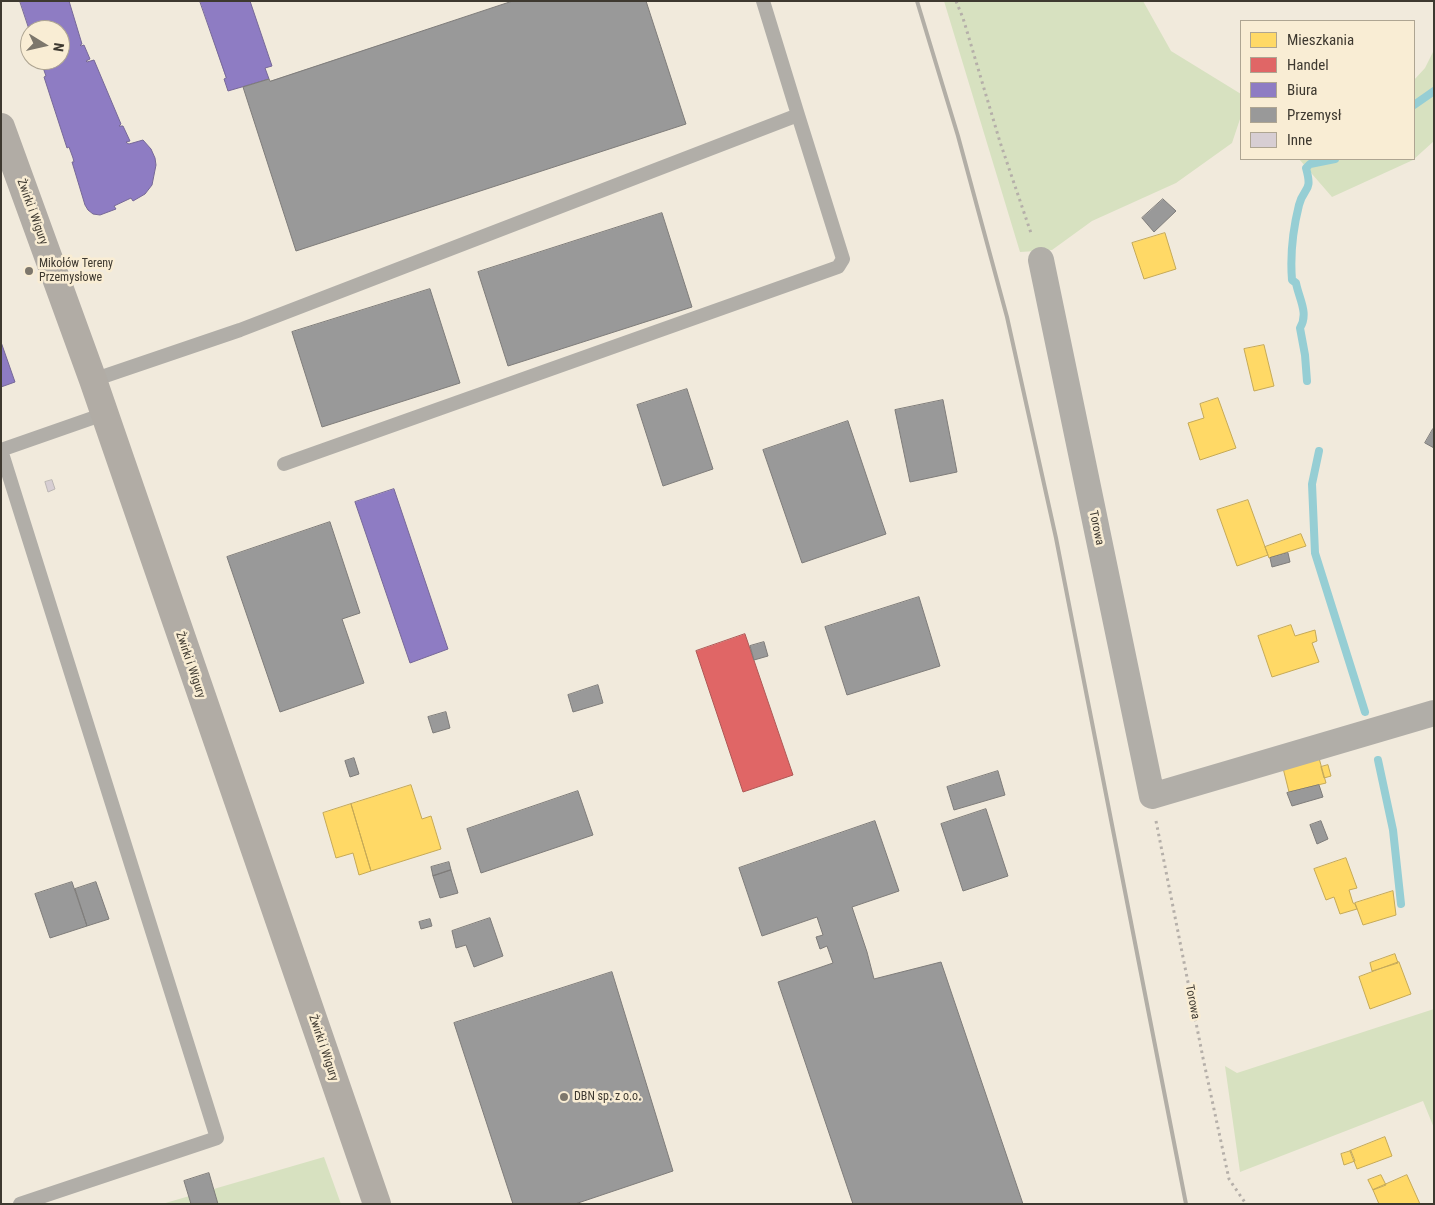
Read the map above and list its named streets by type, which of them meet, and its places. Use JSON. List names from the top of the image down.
{
  "streets": {
    "street": ["Żwirki i Wigury", "Torowa"]
  },
  "places": ["Mikołów Tereny Przemysłowe", "DBN sp. z o.o."],
  "legend": [
    "Mieszkania",
    "Handel",
    "Biura",
    "Przemysł",
    "Inne"
  ],
  "north": "right"
}
